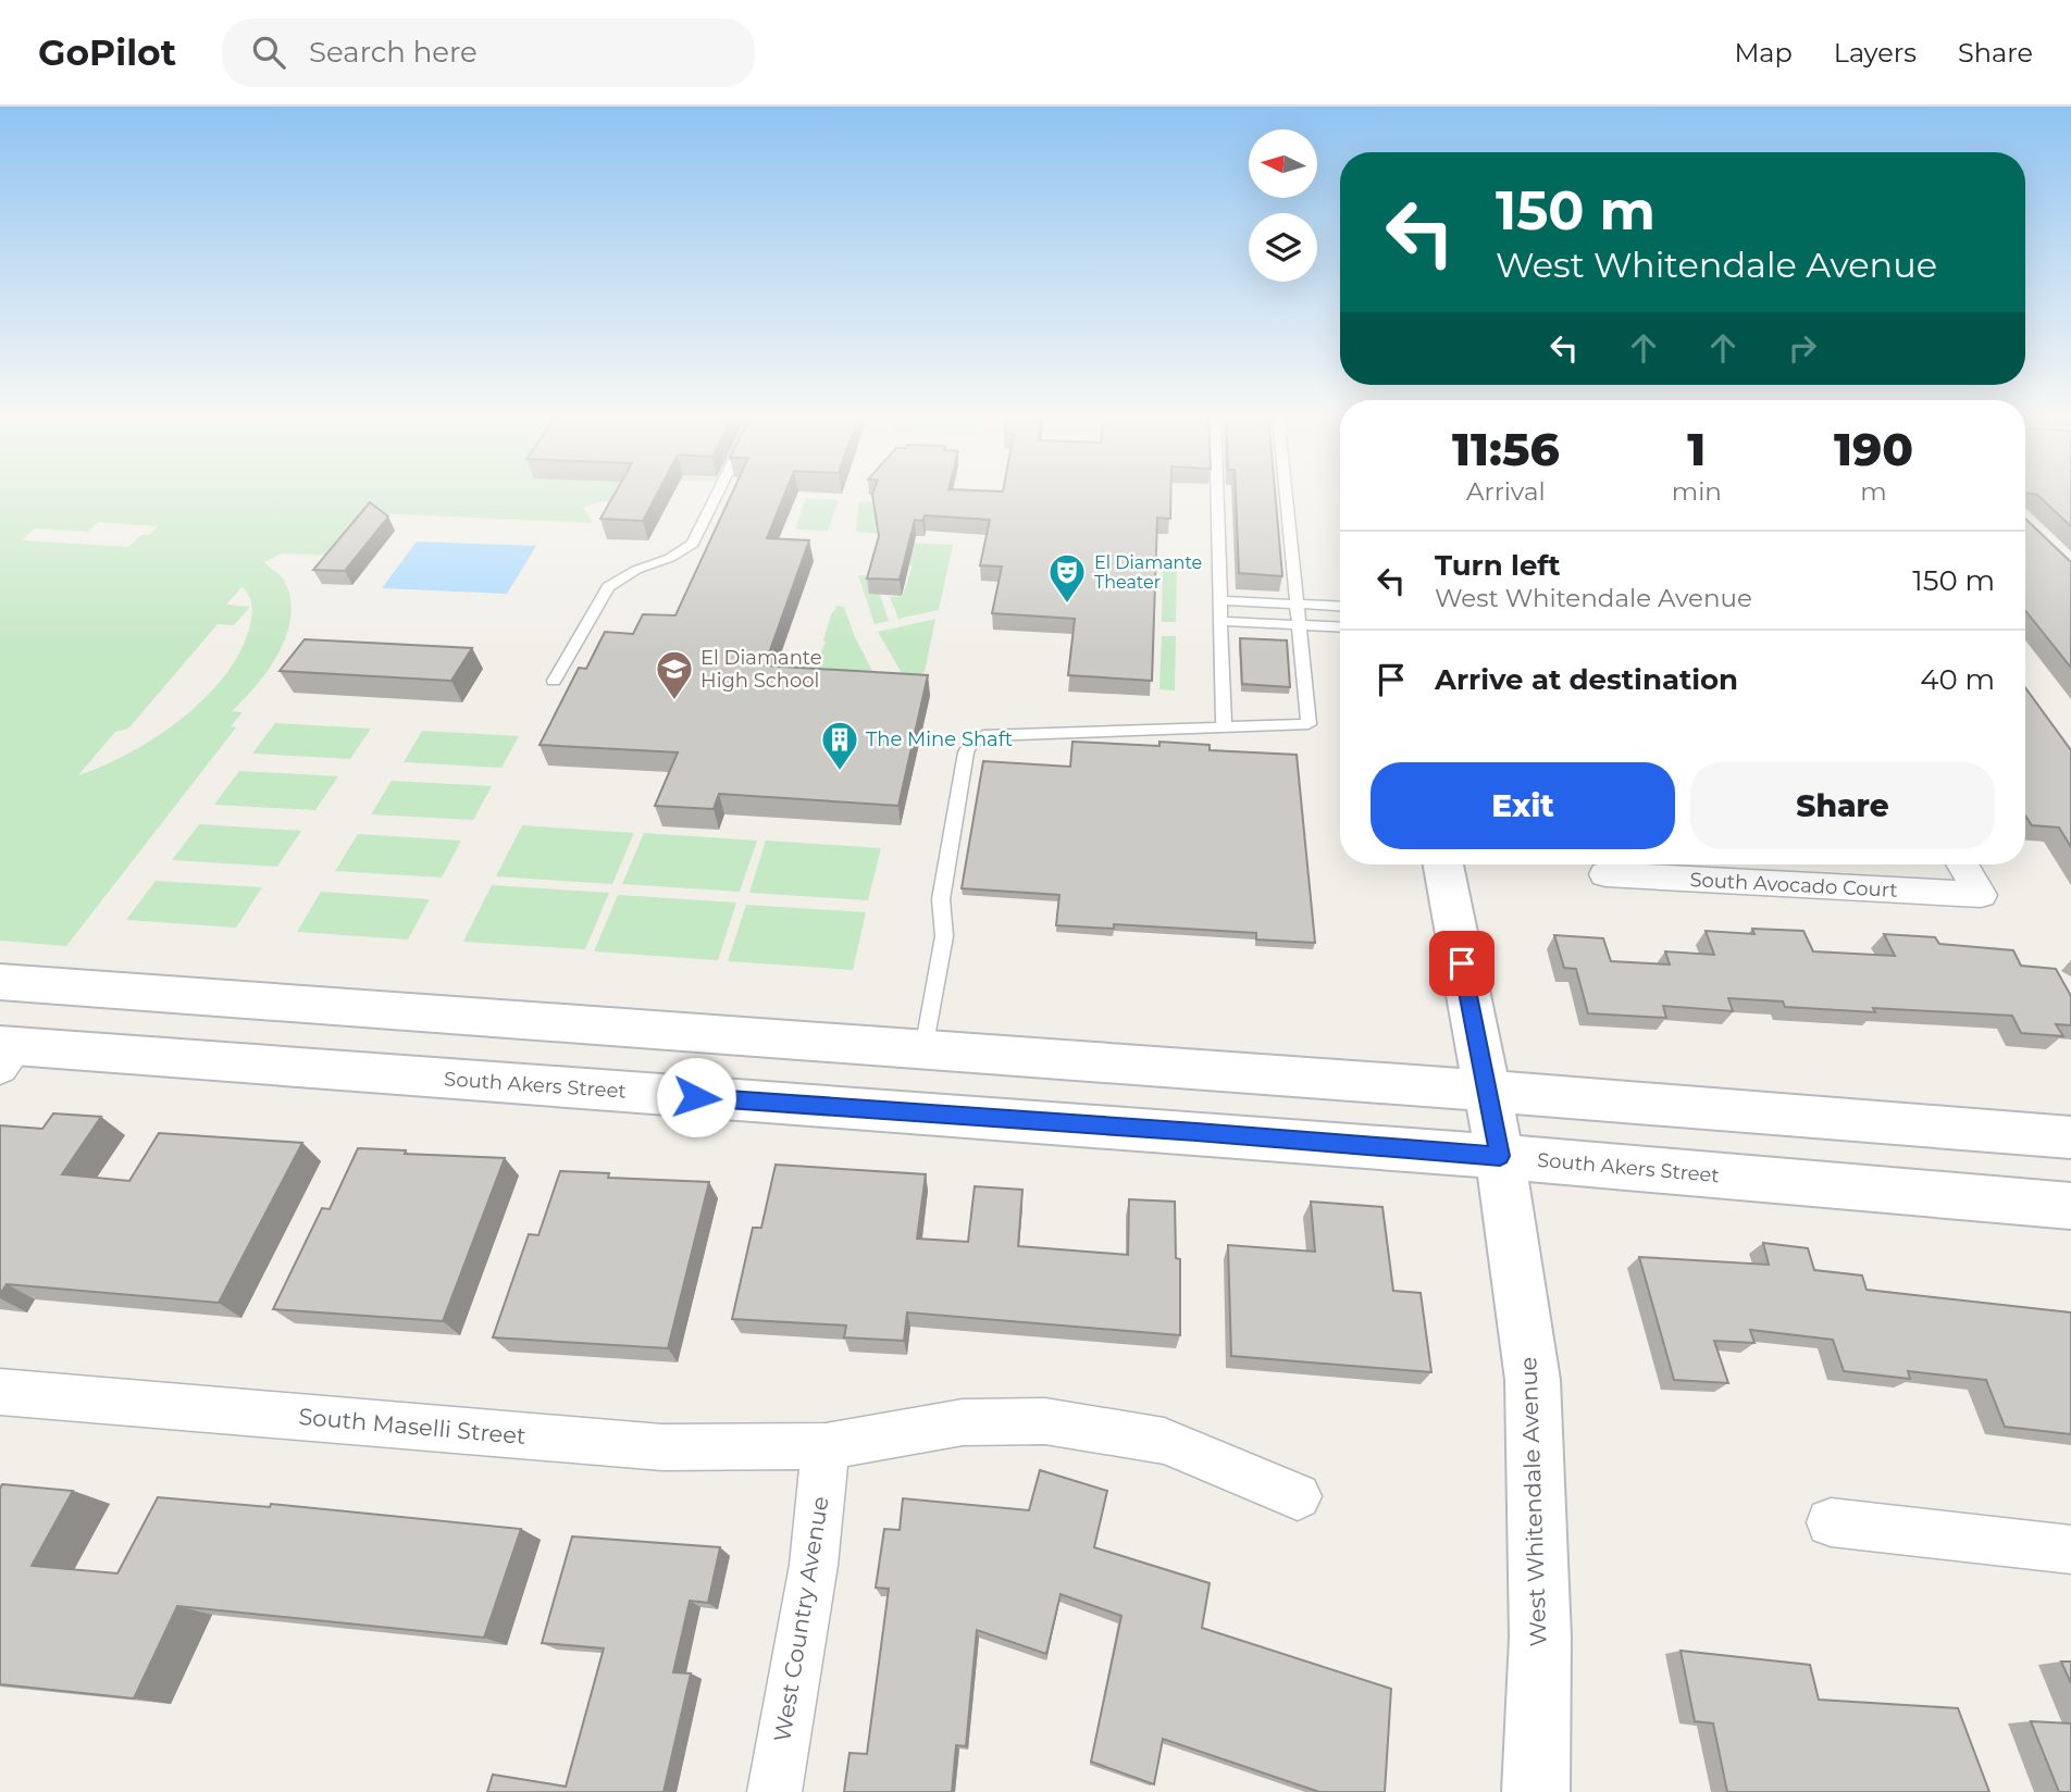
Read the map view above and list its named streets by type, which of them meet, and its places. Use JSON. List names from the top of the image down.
{
  "streets": {
    "main road": ["South Akers Street", "West Whitendale Avenue"],
    "street": ["South Avocado Court", "South Maselli Street", "West Country Avenue"]
  },
  "crossings": [
    ["South Akers Street", "West Whitendale Avenue"],
    ["South Maselli Street", "West Country Avenue"]
  ],
  "places": {
    "theatre": ["El Diamante Theater"],
    "school or university": ["El Diamante High School"],
    "building": ["The Mine Shaft"]
  },
  "north": "left",
  "page": {
    "header": "GoPilot",
    "search": "Search here",
    "nav": ["Map", "Layers", "Share"],
    "turn": ["150 m", "West Whitendale Avenue"],
    "eta": [
      "11:56",
      "Arrival",
      "1",
      "min",
      "190",
      "m"
    ],
    "list": [
      {
        "name": "Turn left",
        "note": "West Whitendale Avenue",
        "value": "150 m"
      },
      {
        "name": "Arrive at destination",
        "value": "40 m"
      }
    ],
    "buttons": ["Exit", "Share"]
  }
}
